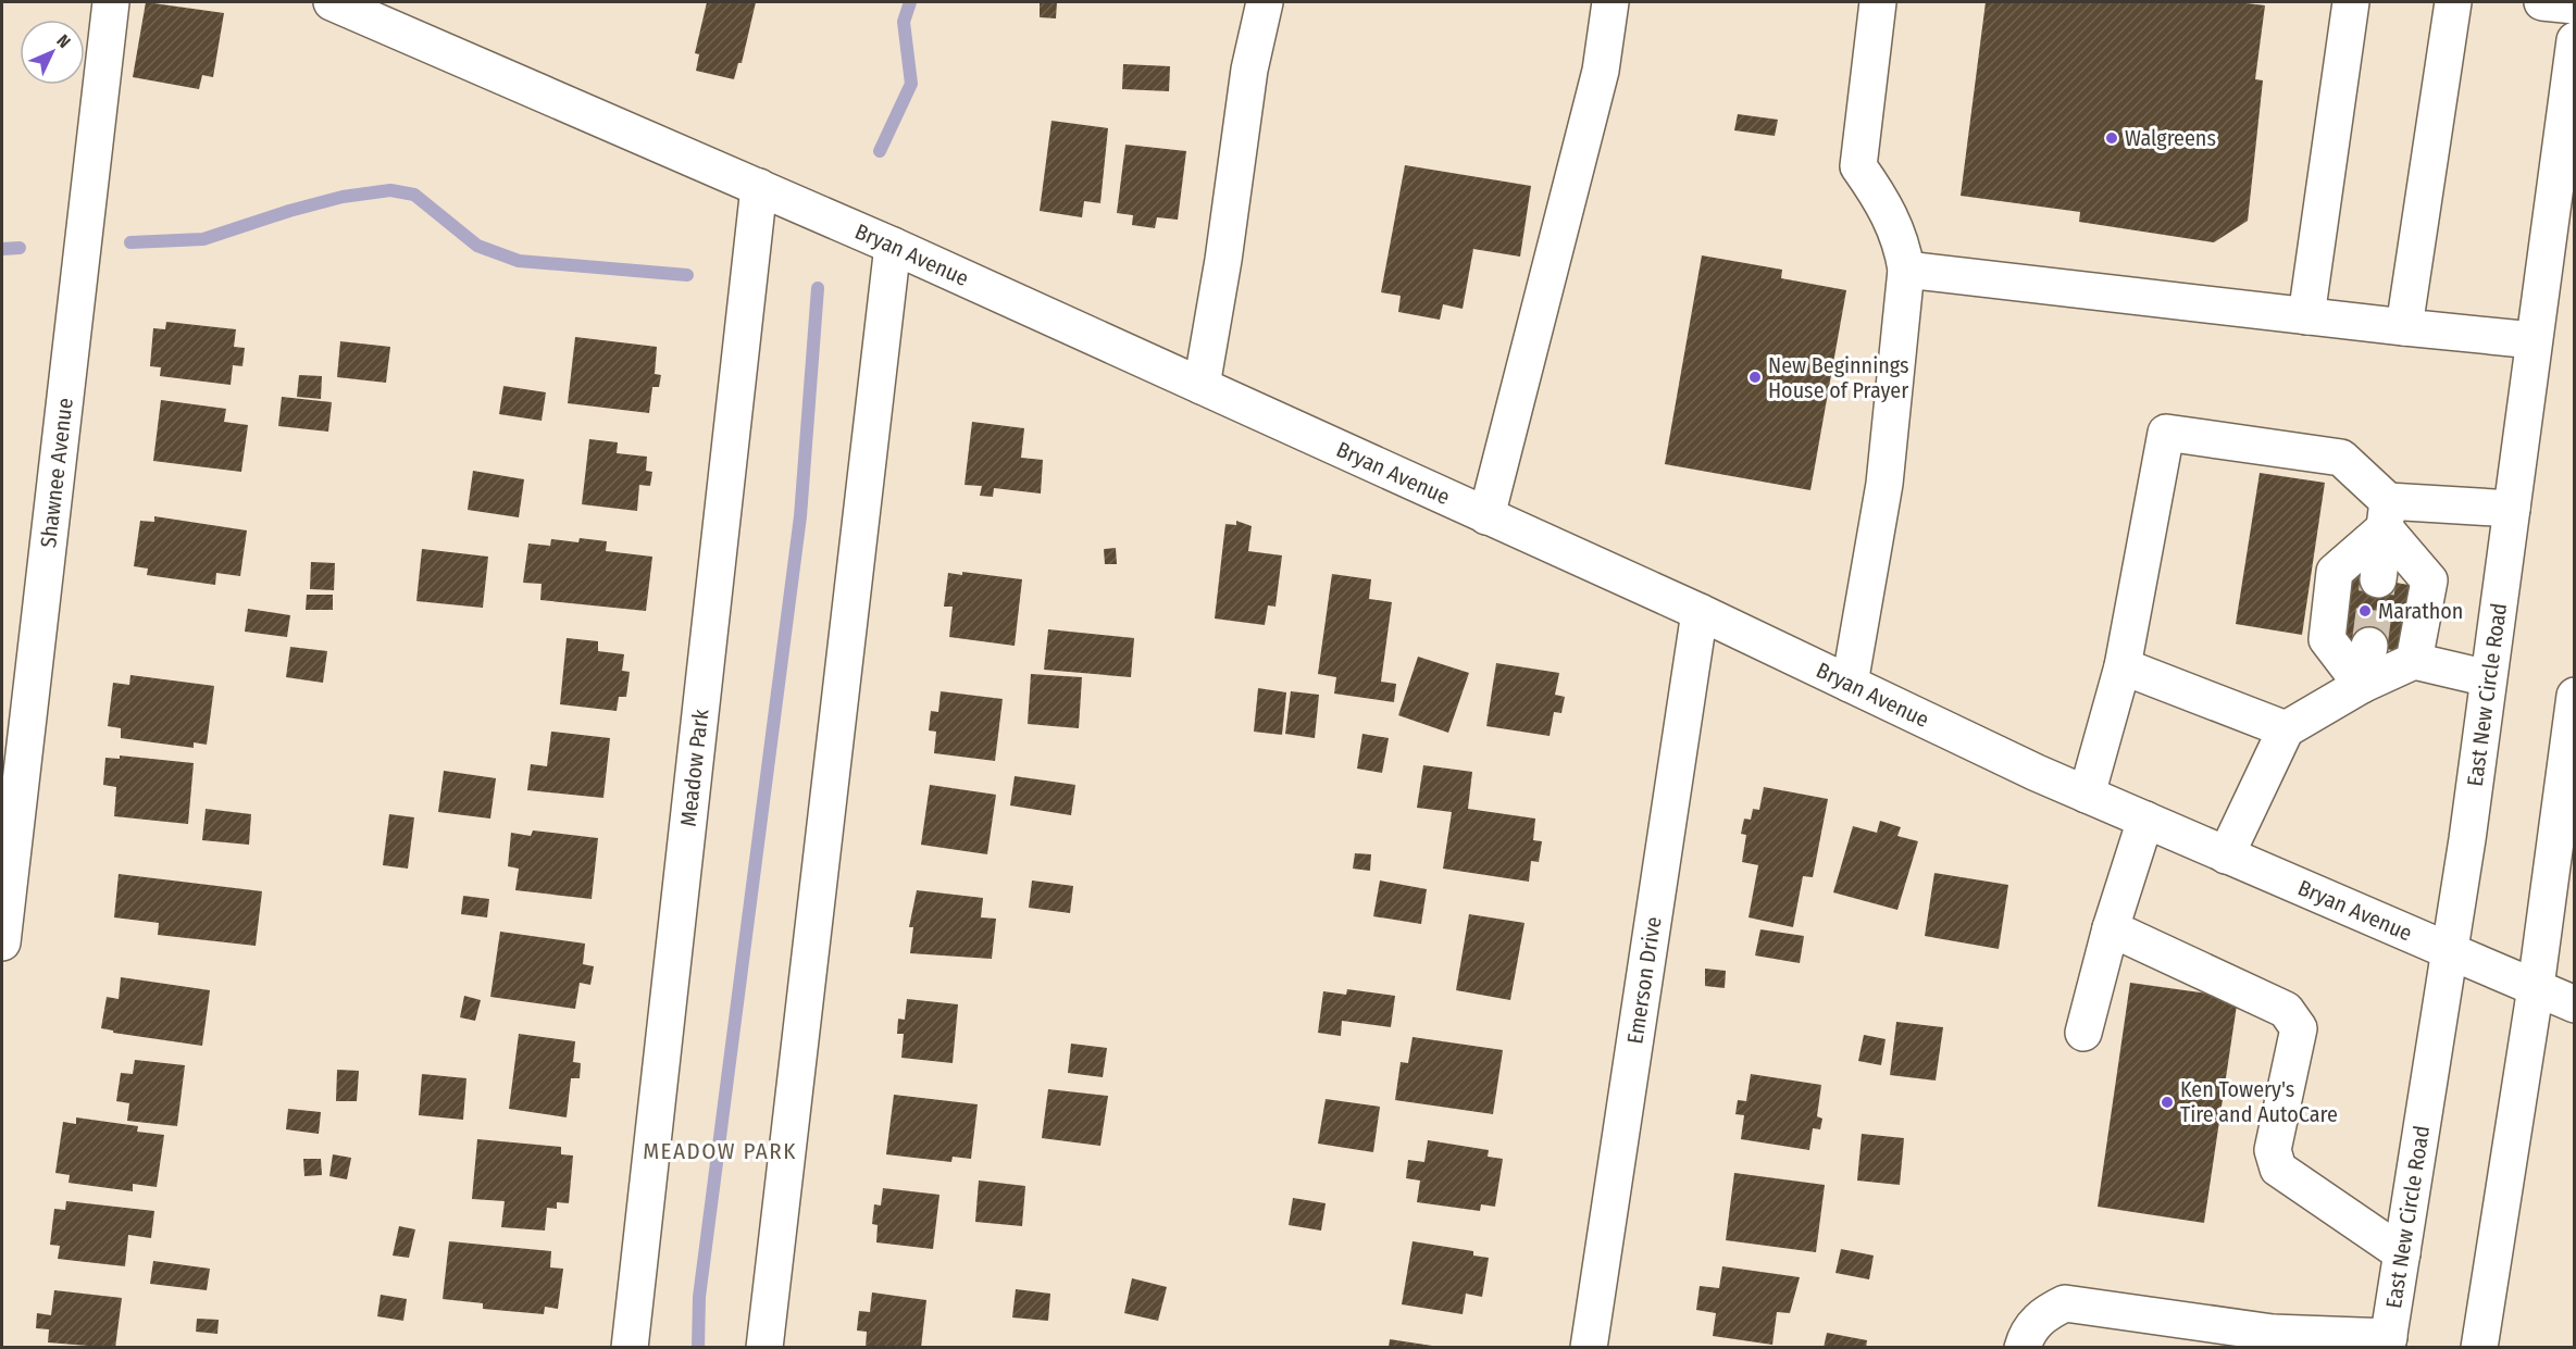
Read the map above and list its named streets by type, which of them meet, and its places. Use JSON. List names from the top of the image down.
{
  "streets": {
    "main road": [
      "Bryan Avenue",
      "Shawnee Avenue",
      "East New Circle Road",
      "Meadow Park",
      "Emerson Drive"
    ]
  },
  "crossings": [
    ["Bryan Avenue", "East New Circle Road"],
    ["Bryan Avenue", "Meadow Park"],
    ["Bryan Avenue", "Emerson Drive"]
  ],
  "districts": ["MEADOW PARK"],
  "places": [
    "Walgreens",
    "New Beginnings House of Prayer",
    "Marathon",
    "Ken Towery's Tire and AutoCare"
  ],
  "north": "top right"
}
